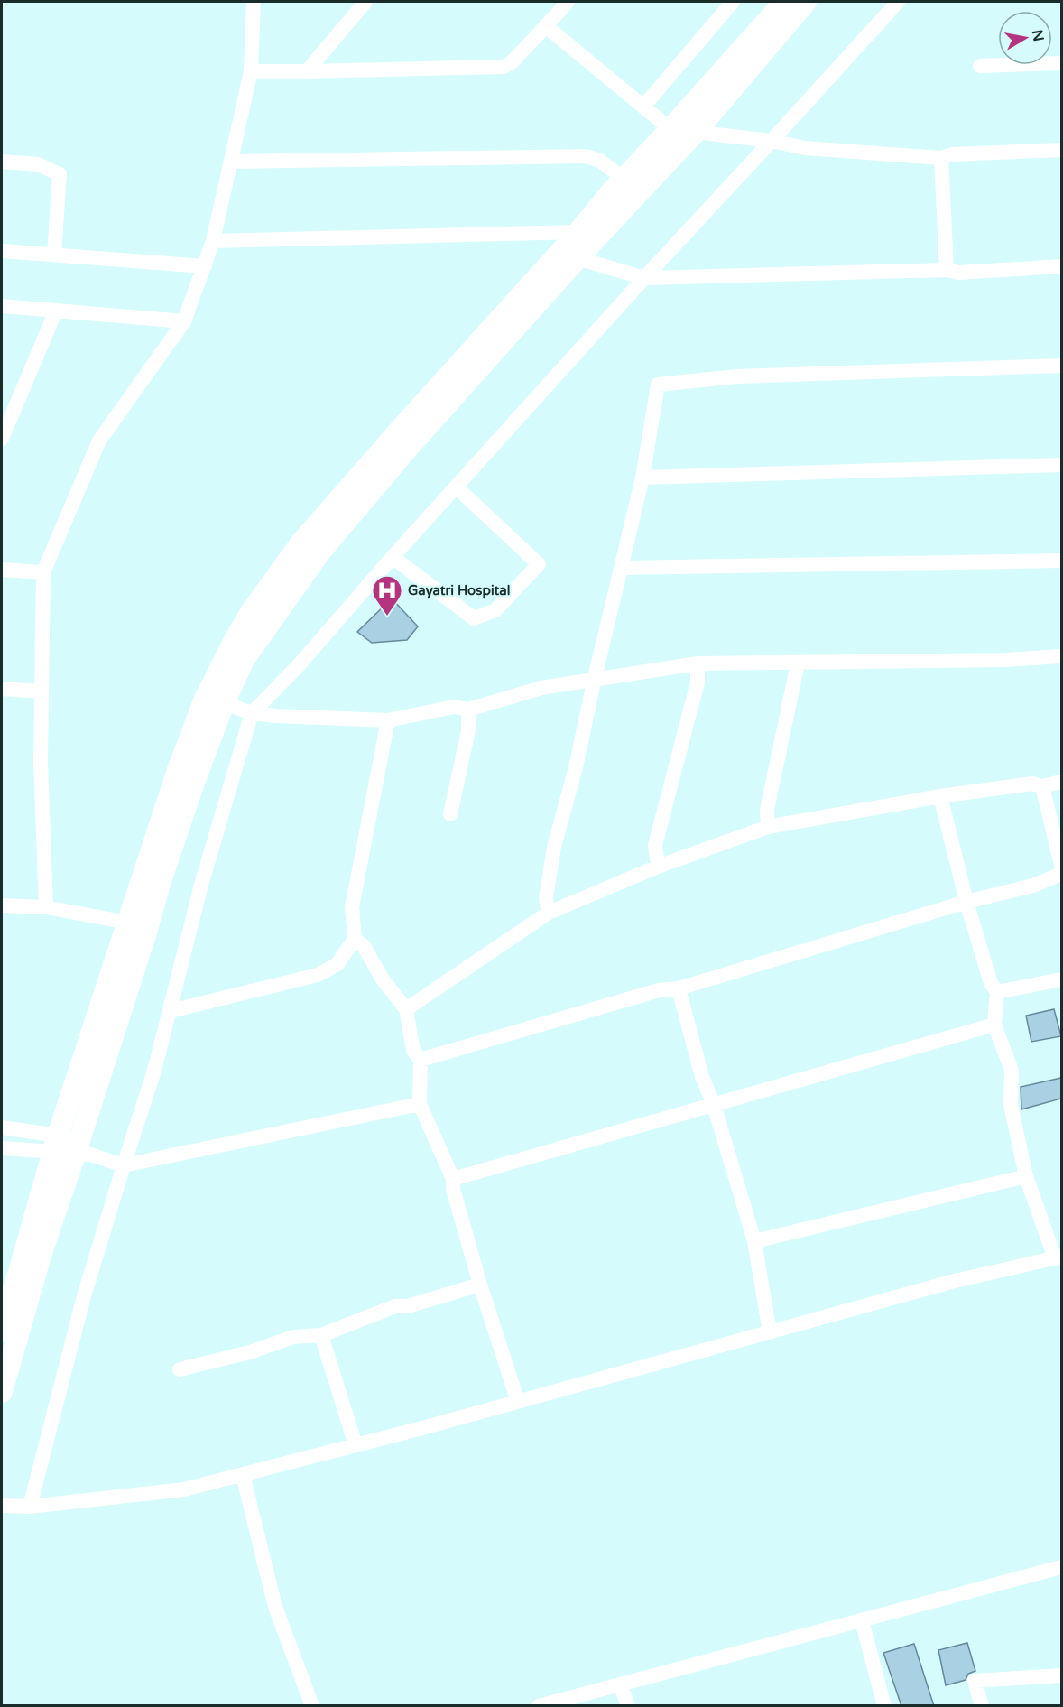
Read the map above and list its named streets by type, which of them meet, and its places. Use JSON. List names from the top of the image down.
{
  "places": {
    "hospital": ["Gayatri Hospital"]
  },
  "north": "right"
}
